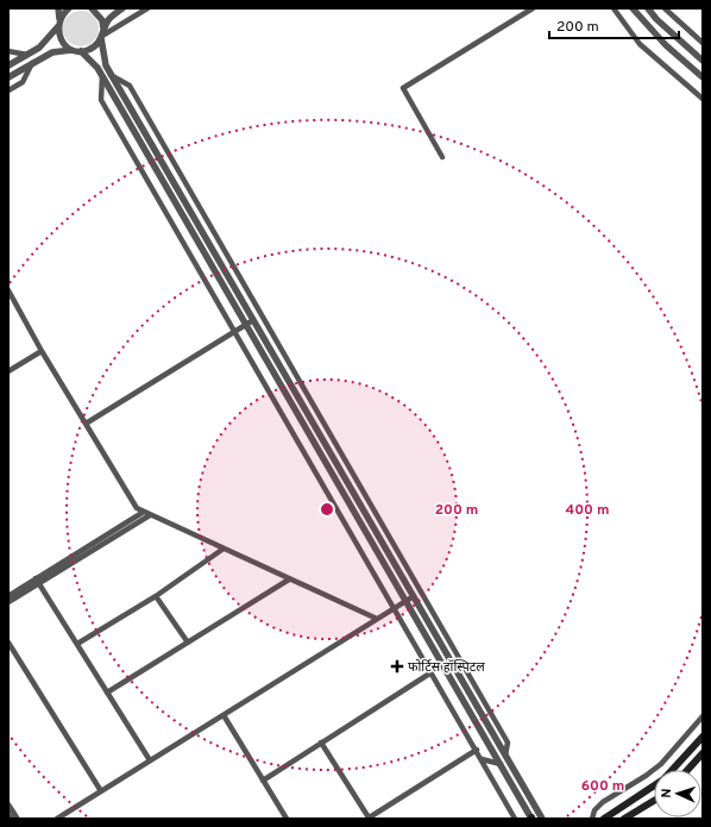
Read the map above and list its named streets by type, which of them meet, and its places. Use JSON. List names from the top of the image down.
{
  "places": {
    "health": ["फोर्टिस हॉस्पिटल"]
  },
  "scale_bar": "200 m",
  "north": "left",
  "rings": ["200 m", "400 m", "600 m"]
}
